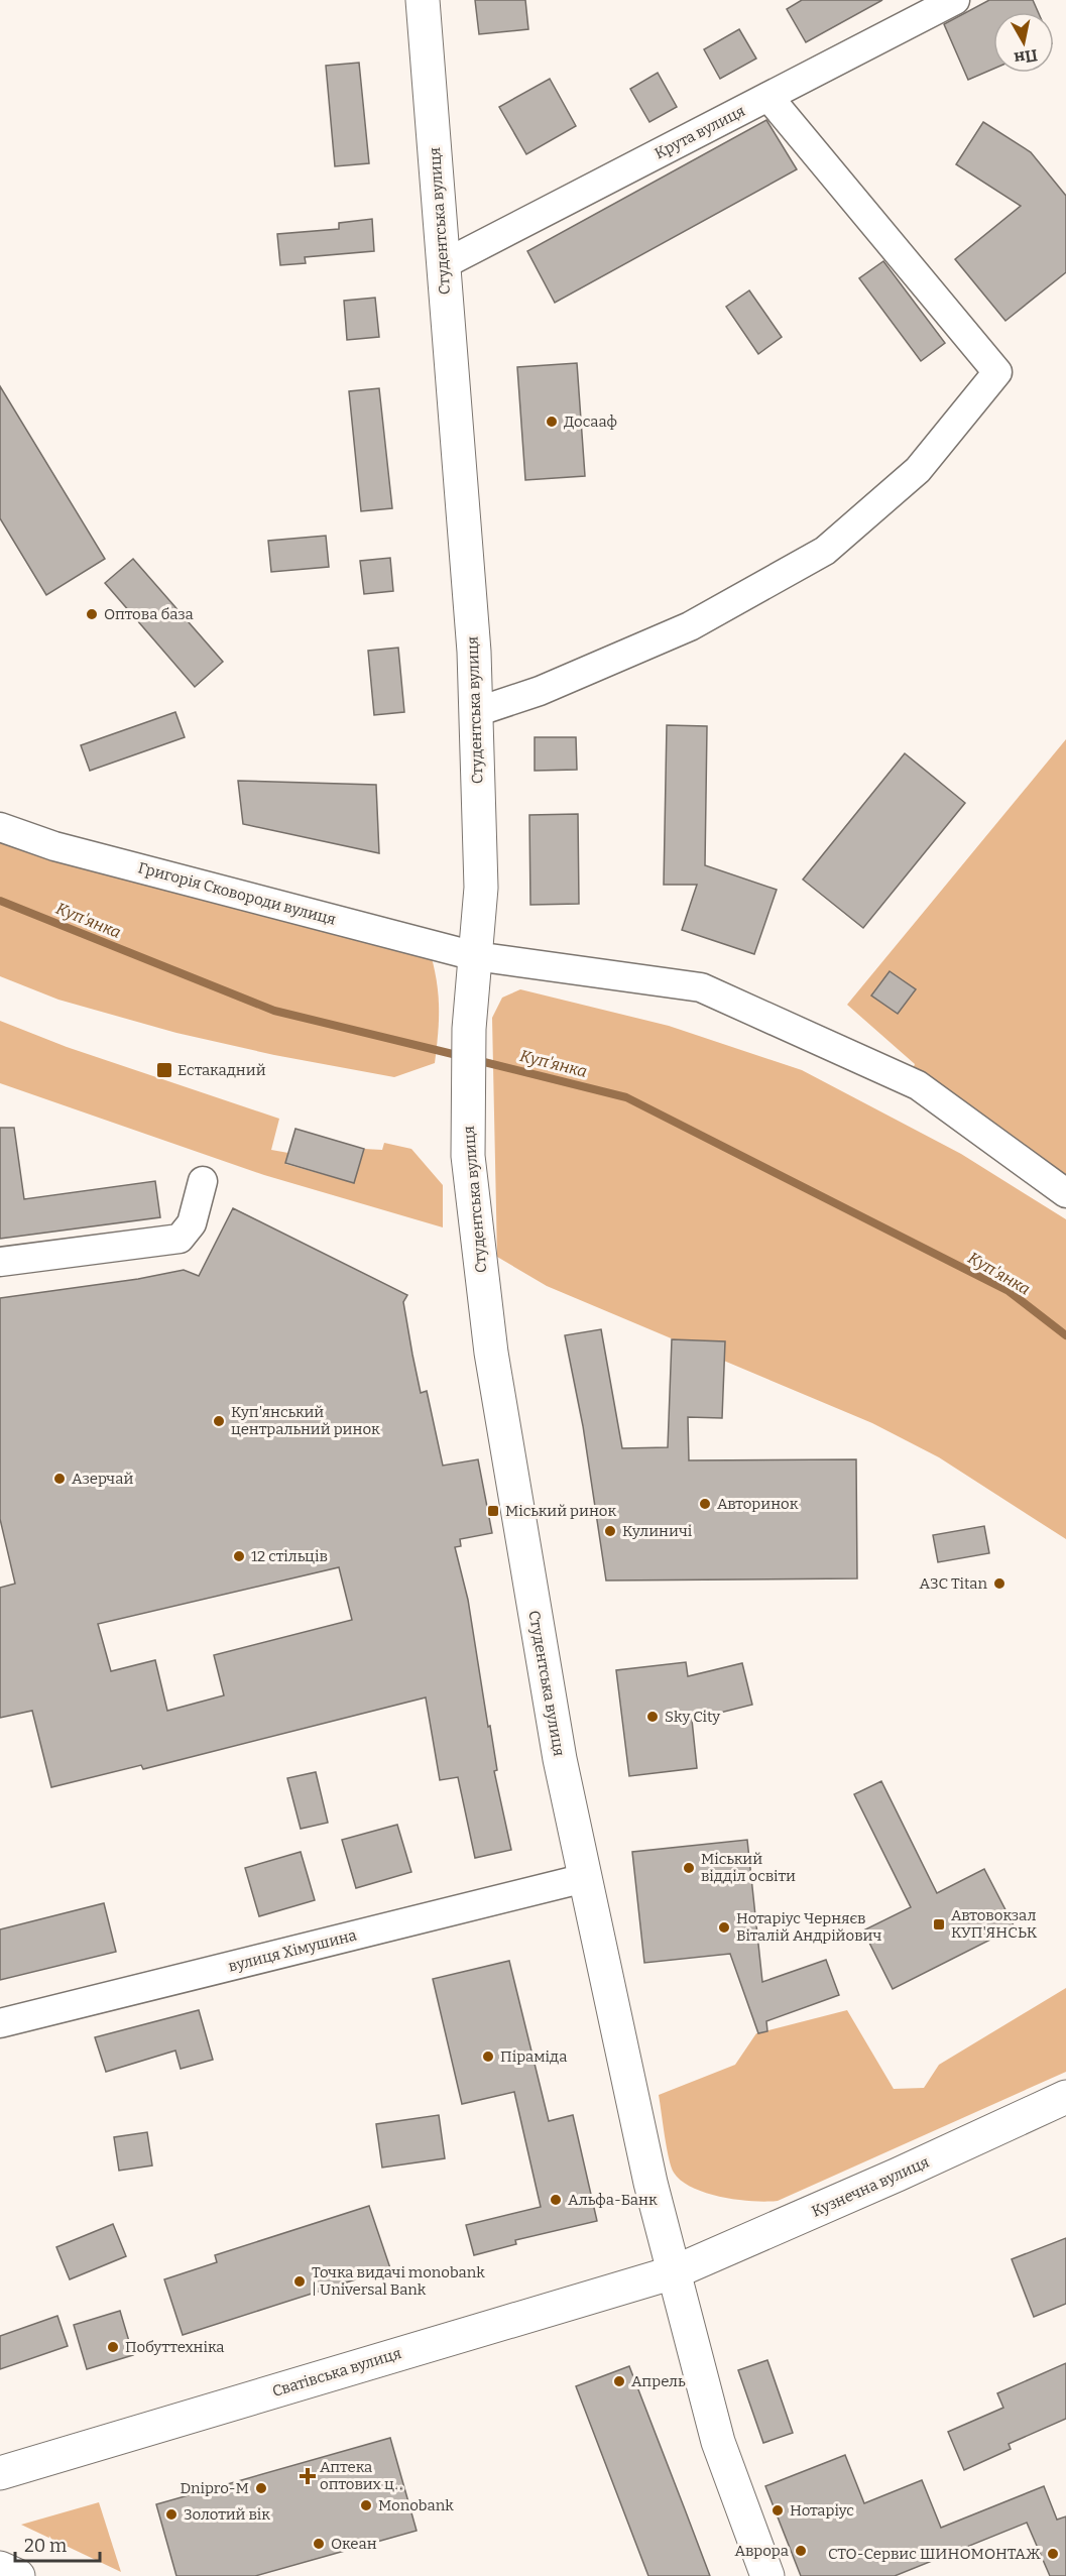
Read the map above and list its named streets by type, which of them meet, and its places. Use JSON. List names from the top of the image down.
{
  "streets": {
    "main road": ["Студентська вулиця", "Кузнечна вулиця", "Сватівська вулиця"],
    "street": ["Крута вулиця", "Григорія Сковороди вулиця", "вулиця Хімушина"]
  },
  "crossings": [
    ["Крута вулиця", "Студентська вулиця"],
    ["Студентська вулиця", "Григорія Сковороди вулиця"],
    ["Студентська вулиця", "вулиця Хімушина"],
    ["Студентська вулиця", "Кузнечна вулиця"],
    ["Студентська вулиця", "Сватівська вулиця"],
    ["Кузнечна вулиця", "Сватівська вулиця"]
  ],
  "water": ["Куп'янка"],
  "places": {
    "other": [
      "Досааф",
      "Оптова база",
      "Куп'янський центральний ринок",
      "Азерчай",
      "Авторинок",
      "Кулиничі",
      "12 стільців",
      "АЗС Titan",
      "Sky City",
      "Міський відділ освіти",
      "Нотаріус Черняєв Віталій Андрійович",
      "Піраміда",
      "Альфа-Банк",
      "Точка видачі monobank | Universal Bank",
      "Побуттехніка",
      "Апрель",
      "Dnipro-M",
      "Monobank",
      "Нотаріус",
      "Золотий вік",
      "Океан",
      "Аврора",
      "СТО-Сервис ШИНОМОНТАЖ"
    ],
    "transit": ["Естакадний", "Міський ринок", "Автовокзал КУП'ЯНСЬК"],
    "health": ["Аптека оптових ц‥"]
  },
  "scale_bar": "20 m",
  "north": "bottom"
}
